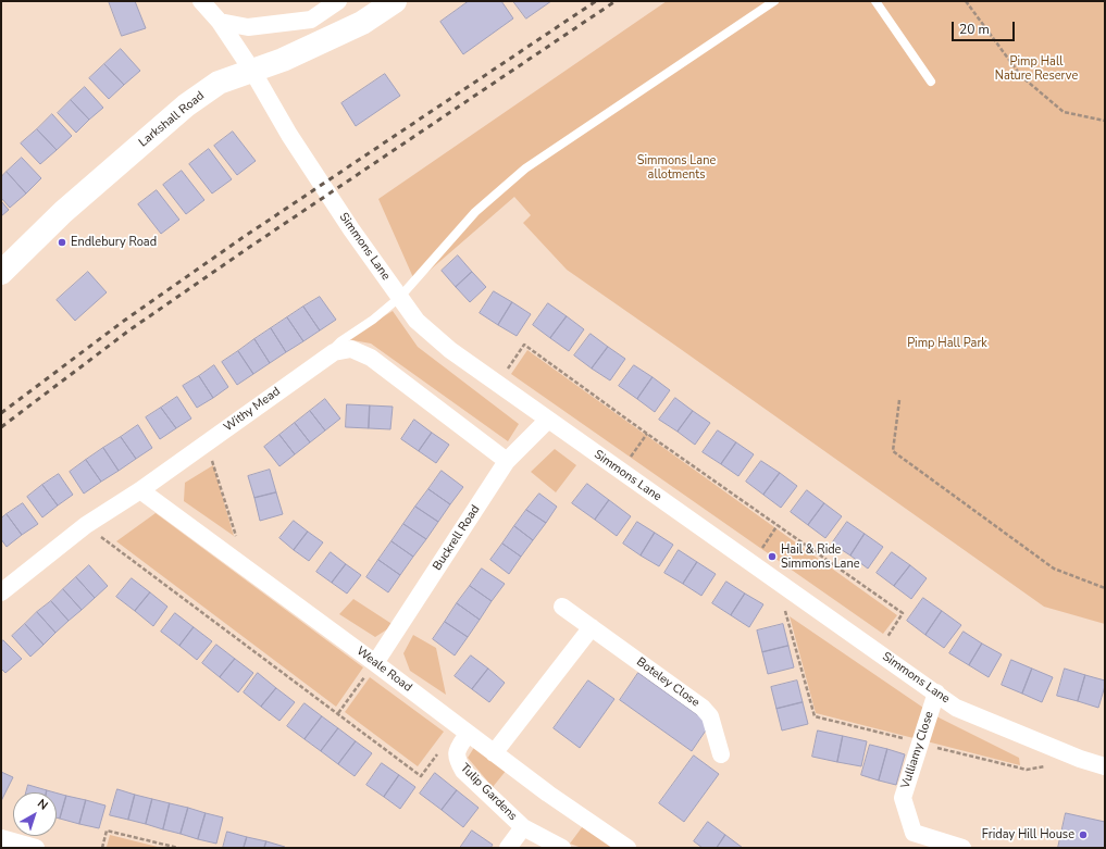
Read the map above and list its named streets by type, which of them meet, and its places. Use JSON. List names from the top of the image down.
{
  "streets": {
    "main road": ["Larkshall Road"],
    "street": [
      "Simmons Lane",
      "Withy Mead",
      "Buckrell Road",
      "Weale Road",
      "Boteley Close",
      "Vulliamy Close",
      "Tulip Gardens"
    ]
  },
  "crossings": [
    ["Larkshall Road", "Simmons Lane"],
    ["Simmons Lane", "Buckrell Road"],
    ["Simmons Lane", "Vulliamy Close"],
    ["Withy Mead", "Buckrell Road"],
    ["Withy Mead", "Weale Road"],
    ["Buckrell Road", "Weale Road"],
    ["Weale Road", "Tulip Gardens"]
  ],
  "parks": ["Pimp Hall Nature Reserve", "Simmons Lane allotments", "Pimp Hall Park"],
  "places": ["Endlebury Road", "Hail & Ride Simmons Lane", "Friday Hill House"],
  "scale_bar": "20 m",
  "north": "top right"
}
